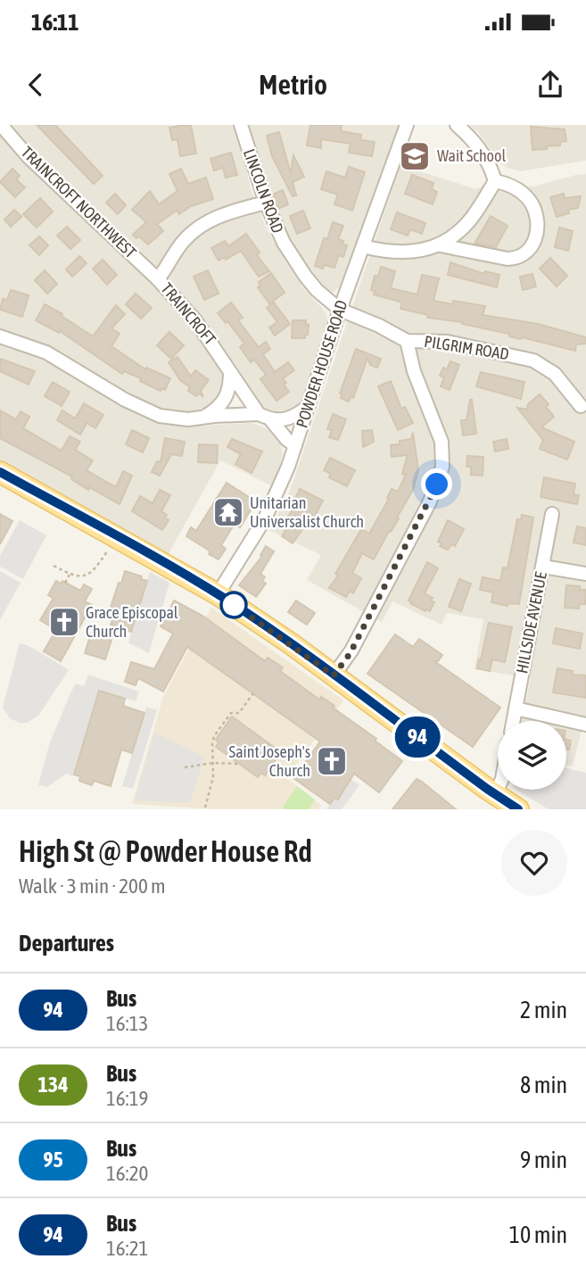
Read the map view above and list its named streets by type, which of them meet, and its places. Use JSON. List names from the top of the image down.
{
  "streets": {
    "street": [
      "LINCOLN ROAD",
      "TRAINCROFT NORTHWEST",
      "TRAINCROFT",
      "PILGRIM ROAD",
      "POWDER HOUSE ROAD",
      "HILLSIDE AVENUE"
    ]
  },
  "crossings": [
    ["LINCOLN ROAD", "TRAINCROFT"],
    ["LINCOLN ROAD", "PILGRIM ROAD"],
    ["LINCOLN ROAD", "POWDER HOUSE ROAD"],
    ["TRAINCROFT NORTHWEST", "TRAINCROFT"],
    ["TRAINCROFT", "POWDER HOUSE ROAD"],
    ["PILGRIM ROAD", "POWDER HOUSE ROAD"]
  ],
  "places": {
    "school or university": ["Wait School"],
    "temple": ["Unitarian Universalist Church"],
    "church": ["Grace Episcopal Church", "Saint Joseph's Church"]
  },
  "lines": ["bus line 94"],
  "page": {
    "status": "16:11",
    "header": "Metrio",
    "on_map": "94",
    "heading": [
      ["High St @ Powder House Rd", "Walk · 3 min · 200 m"],
      "Departures"
    ],
    "list": [
      {
        "mark": "94",
        "name": "Bus",
        "note": "16:13",
        "value": "2 min"
      },
      {
        "mark": "134",
        "name": "Bus",
        "note": "16:19",
        "value": "8 min"
      },
      {
        "mark": "95",
        "name": "Bus",
        "note": "16:20",
        "value": "9 min"
      },
      {
        "mark": "94",
        "name": "Bus",
        "note": "16:21",
        "value": "10 min"
      }
    ]
  }
}
